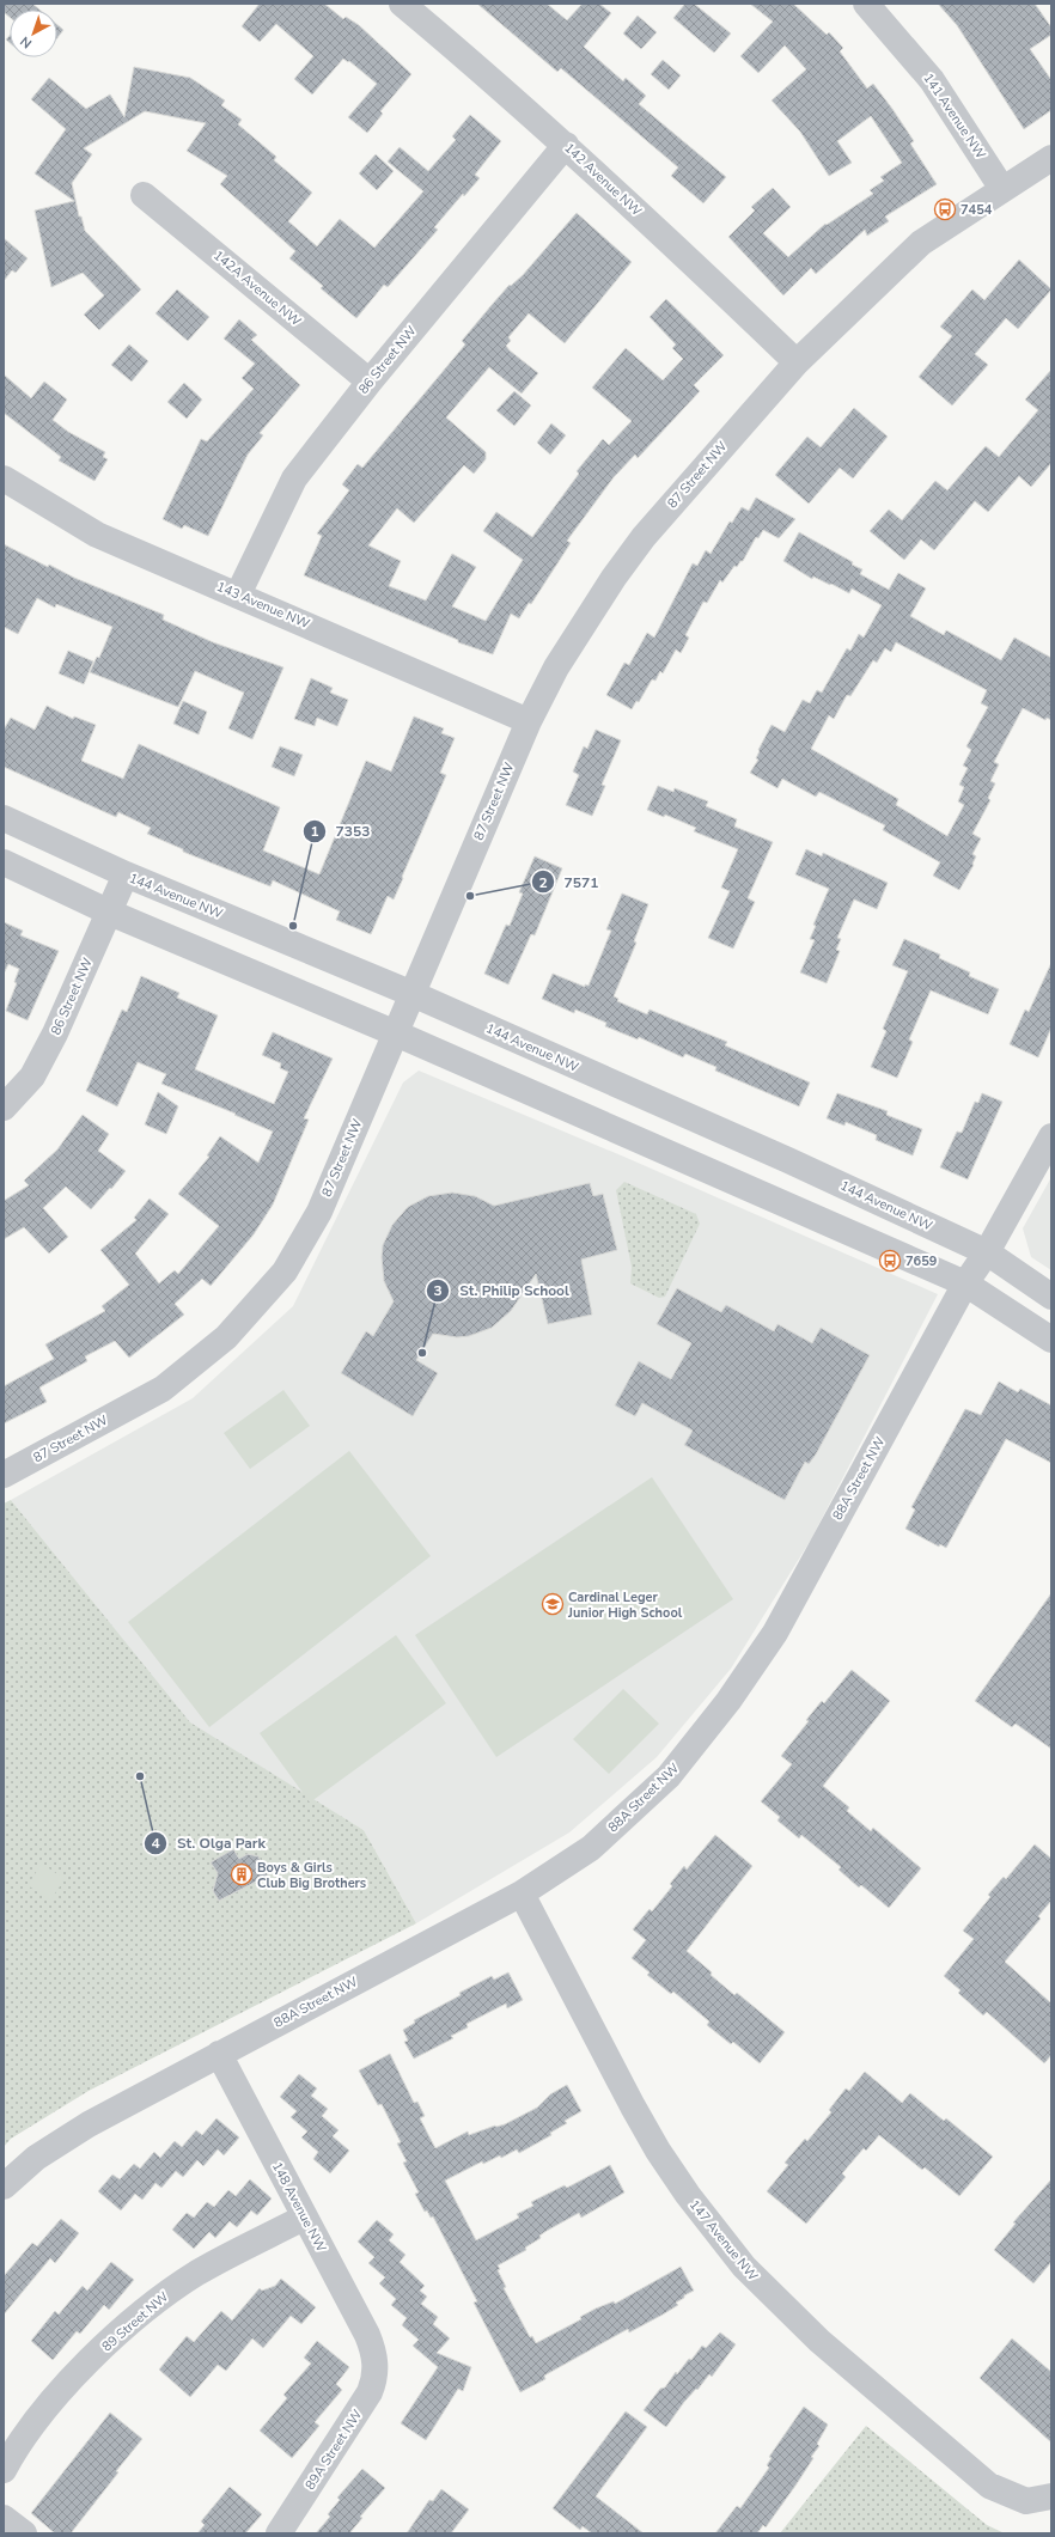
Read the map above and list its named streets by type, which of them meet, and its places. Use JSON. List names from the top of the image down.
{
  "streets": {
    "street": [
      "141 Avenue NW",
      "142 Avenue NW",
      "142A Avenue NW",
      "86 Street NW",
      "87 Street NW",
      "143 Avenue NW",
      "144 Avenue NW",
      "88A Street NW",
      "148 Avenue NW",
      "147 Avenue NW",
      "89 Street NW",
      "89A Street NW"
    ]
  },
  "crossings": [
    ["141 Avenue NW", "87 Street NW"],
    ["142 Avenue NW", "86 Street NW"],
    ["142 Avenue NW", "87 Street NW"],
    ["142A Avenue NW", "86 Street NW"],
    ["86 Street NW", "143 Avenue NW"],
    ["86 Street NW", "144 Avenue NW"],
    ["87 Street NW", "143 Avenue NW"],
    ["87 Street NW", "144 Avenue NW"],
    ["144 Avenue NW", "88A Street NW"],
    ["88A Street NW", "148 Avenue NW"],
    ["88A Street NW", "147 Avenue NW"],
    ["148 Avenue NW", "89 Street NW"],
    ["148 Avenue NW", "89A Street NW"]
  ],
  "places": {
    "bus stop": ["7454", "7659"],
    "other": [
      "7571",
      "7353",
      "St. Philip School",
      "St. Olga Park"
    ],
    "school or university": ["Cardinal Leger Junior High School"],
    "building": ["Boys & Girls Club Big Brothers"]
  },
  "north": "bottom left"
}
